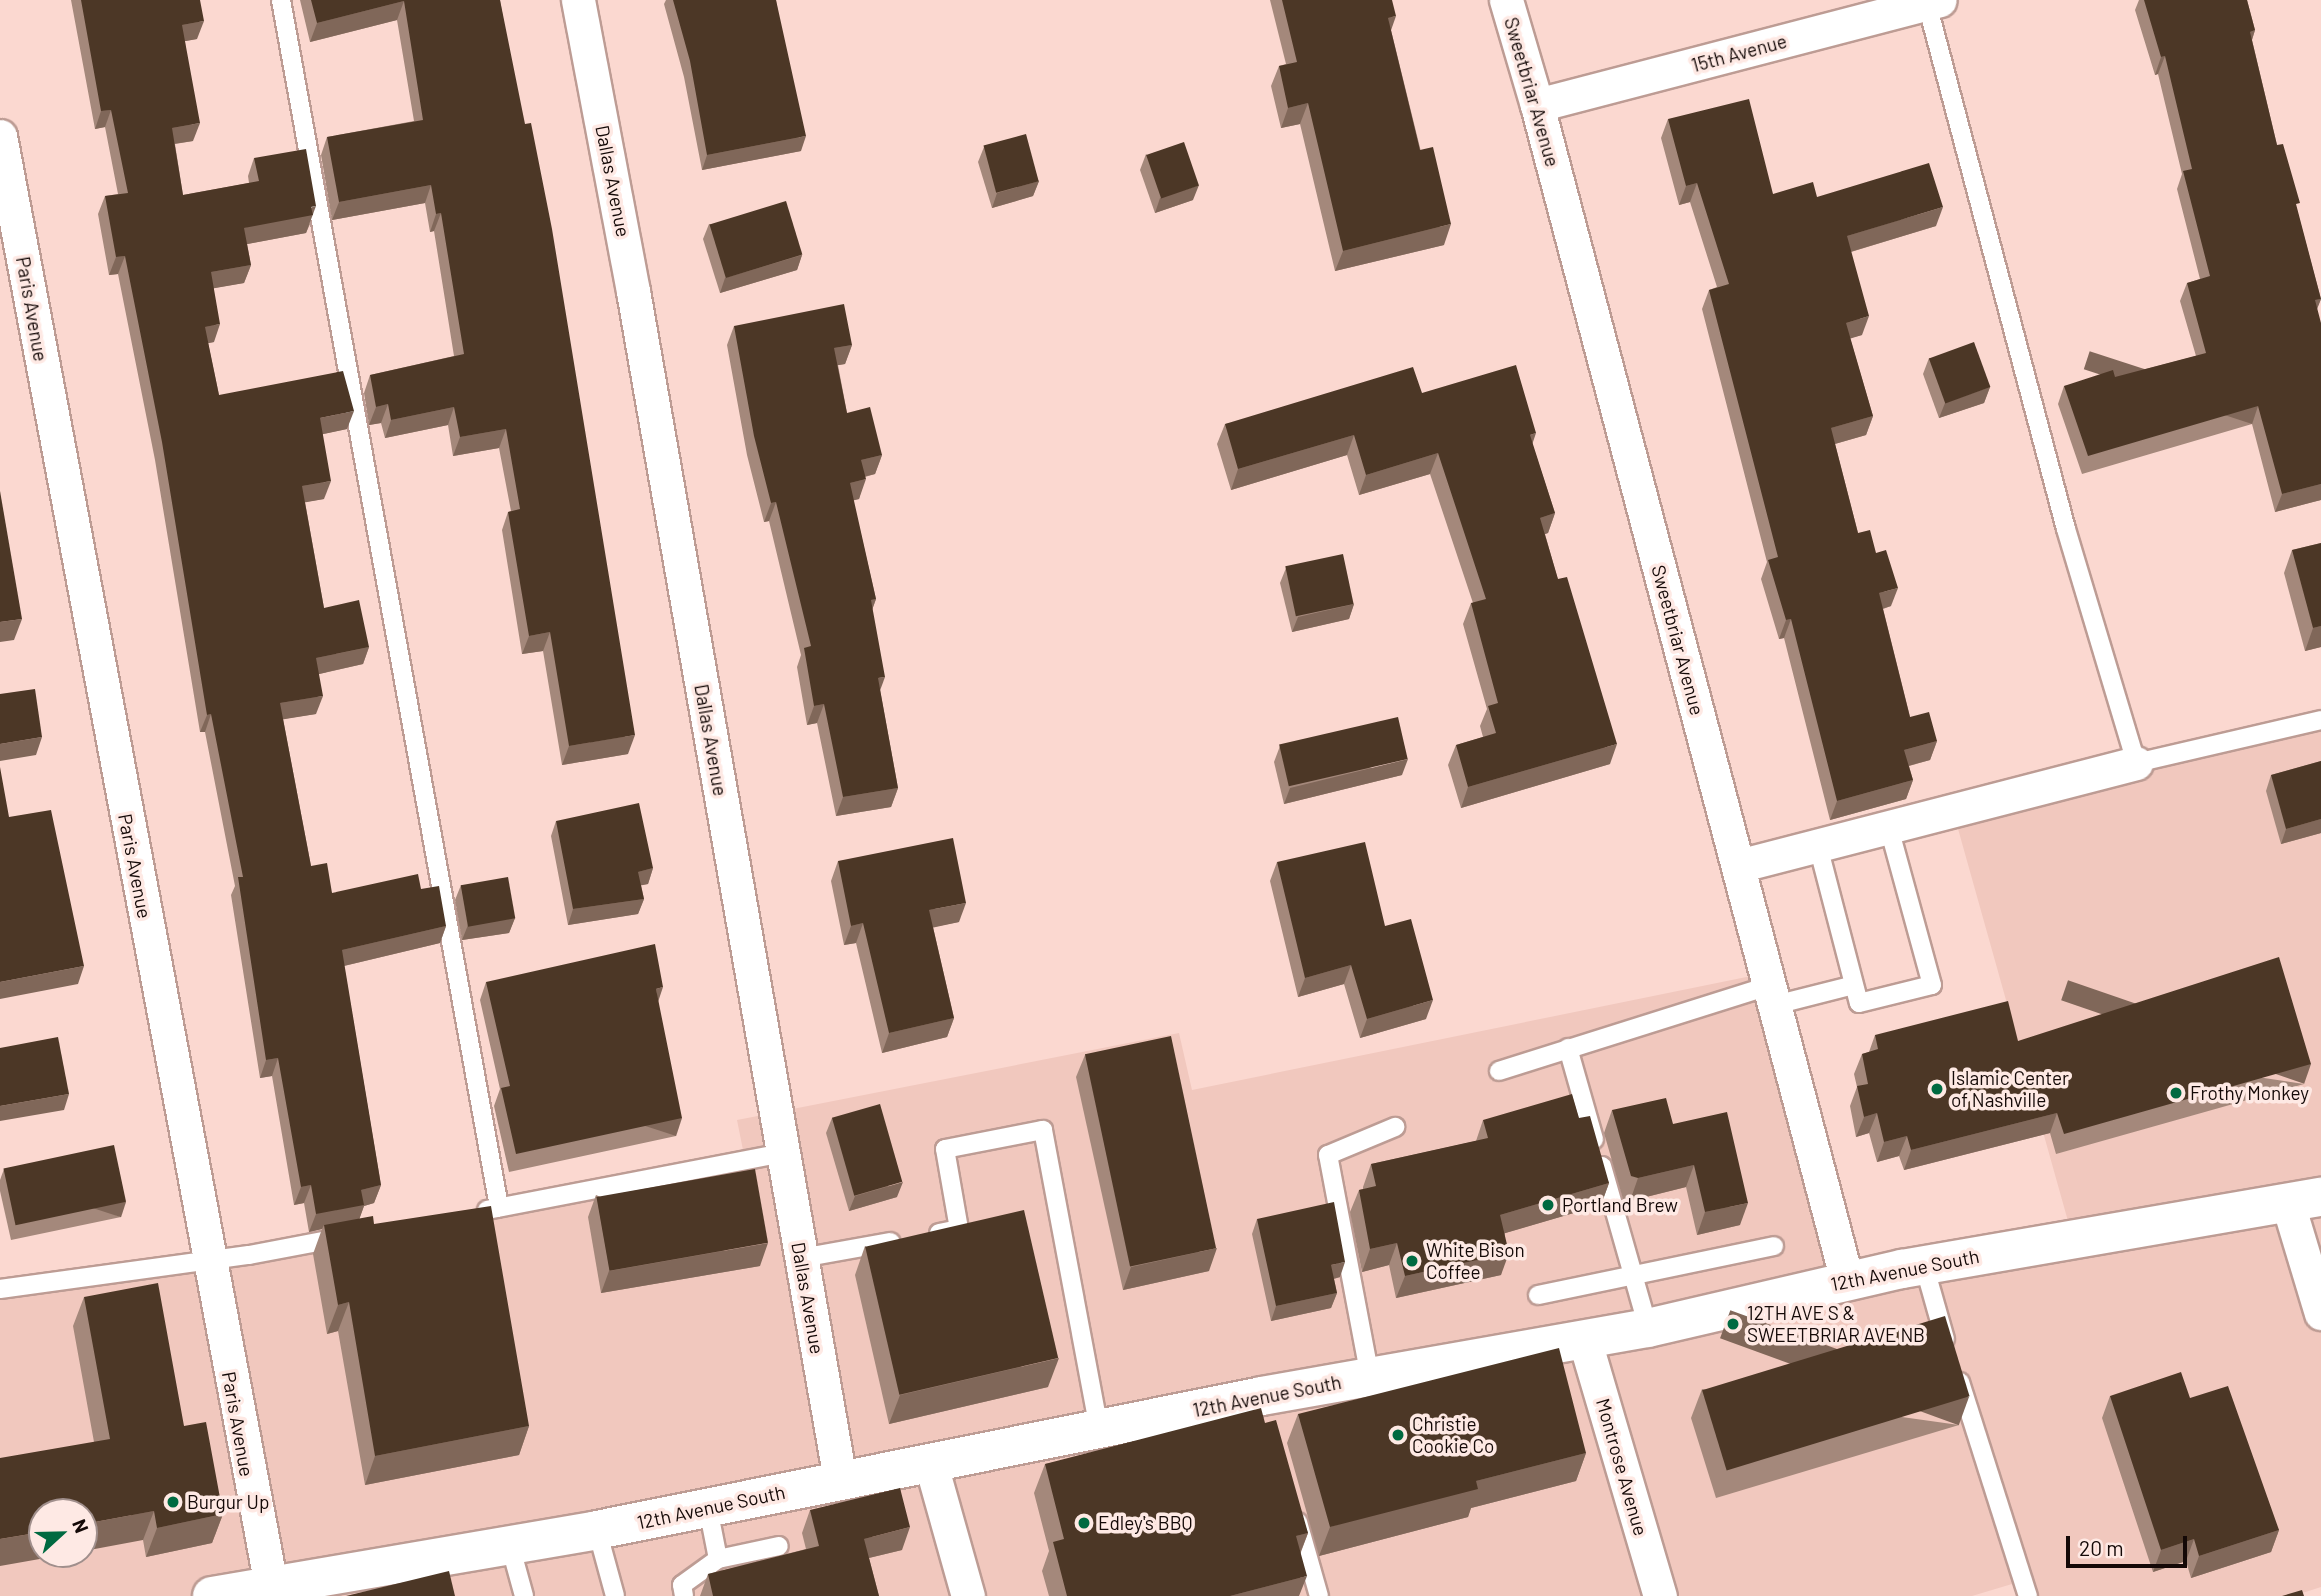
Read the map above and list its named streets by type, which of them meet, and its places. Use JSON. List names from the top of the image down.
{
  "streets": {
    "main road": ["12th Avenue South"],
    "street": [
      "15th Avenue",
      "Sweetbriar Avenue",
      "Dallas Avenue",
      "Paris Avenue",
      "Montrose Avenue"
    ]
  },
  "crossings": [
    ["15th Avenue", "Sweetbriar Avenue"],
    ["Sweetbriar Avenue", "12th Avenue South"],
    ["Dallas Avenue", "12th Avenue South"],
    ["Paris Avenue", "12th Avenue South"],
    ["12th Avenue South", "Montrose Avenue"]
  ],
  "places": [
    "Islamic Center of Nashville",
    "Frothy Monkey",
    "Portland Brew",
    "White Bison Coffee",
    "12TH AVE S & SWEETBRIAR AVE NB",
    "Christie Cookie Co",
    "Burgur Up",
    "Edley's BBQ"
  ],
  "scale_bar": "20 m",
  "north": "right"
}
